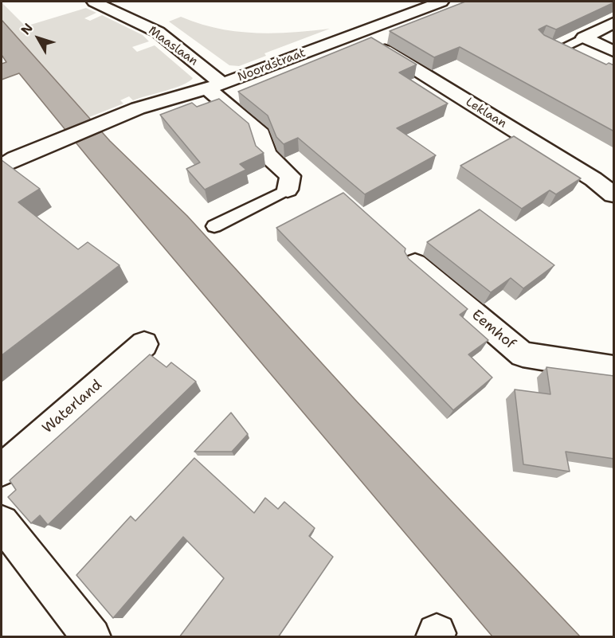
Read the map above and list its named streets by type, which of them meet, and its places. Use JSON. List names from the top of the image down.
{
  "streets": {
    "street": [
      "Maaslaan",
      "Noordstraat",
      "Leklaan",
      "Eemhof",
      "Waterland"
    ]
  },
  "crossings": [
    ["Maaslaan", "Noordstraat"],
    ["Noordstraat", "Leklaan"]
  ],
  "north": "top left"
}
